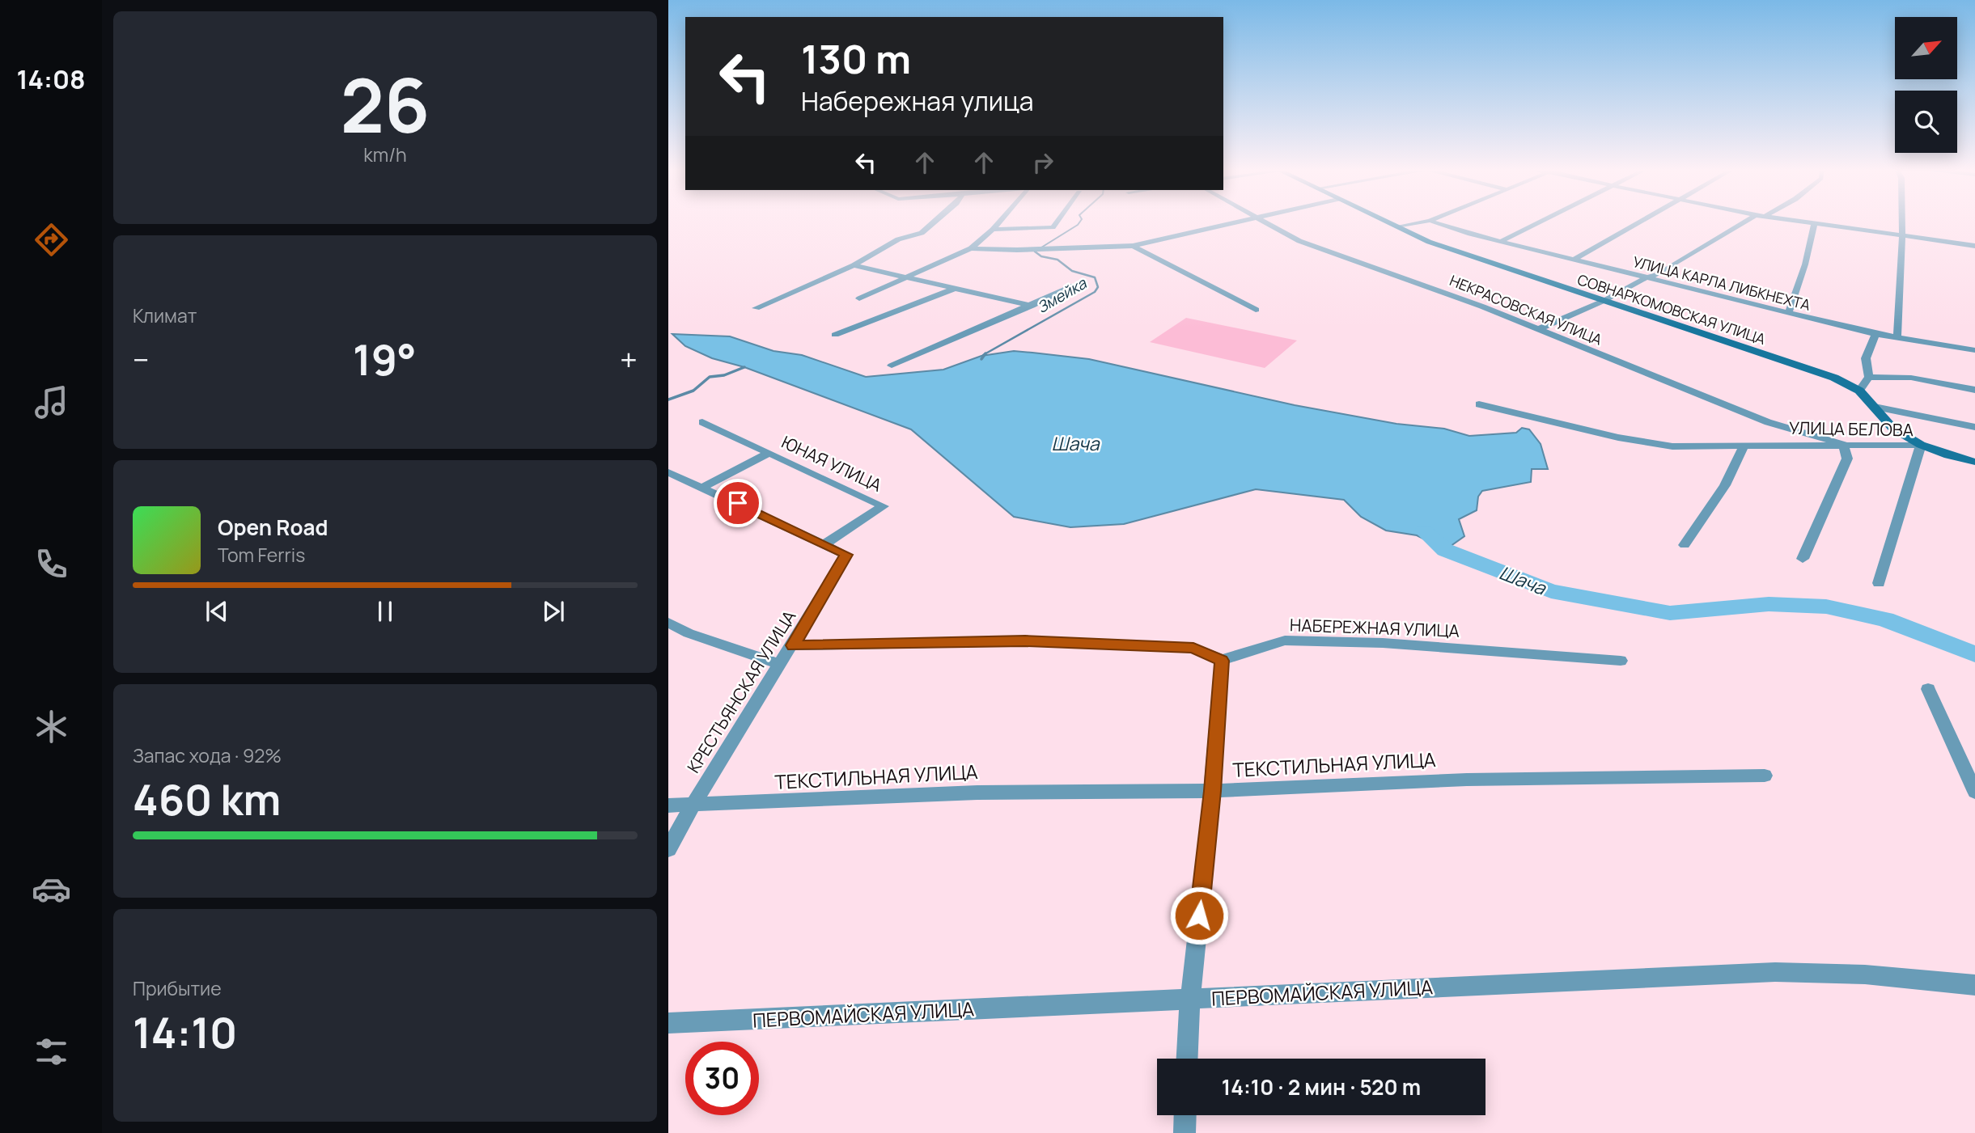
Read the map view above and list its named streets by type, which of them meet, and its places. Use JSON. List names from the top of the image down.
{
  "streets": {
    "street": [
      "УЛИЦА КАРЛА ЛИБКНЕХТА",
      "СОВНАРКОМОВСКАЯ УЛИЦА",
      "НЕКРАСОВСКАЯ УЛИЦА",
      "УЛИЦА БЕЛОВА",
      "ЮНАЯ УЛИЦА",
      "НАБЕРЕЖНАЯ УЛИЦА",
      "КРЕСТЬЯНСКАЯ УЛИЦА",
      "ТЕКСТИЛЬНАЯ УЛИЦА",
      "ПЕРВОМАЙСКАЯ УЛИЦА"
    ]
  },
  "crossings": [
    ["УЛИЦА КАРЛА ЛИБКНЕХТА", "СОВНАРКОМОВСКАЯ УЛИЦА"],
    ["СОВНАРКОМОВСКАЯ УЛИЦА", "УЛИЦА БЕЛОВА"],
    ["НЕКРАСОВСКАЯ УЛИЦА", "УЛИЦА БЕЛОВА"],
    ["ЮНАЯ УЛИЦА", "КРЕСТЬЯНСКАЯ УЛИЦА"],
    ["КРЕСТЬЯНСКАЯ УЛИЦА", "ТЕКСТИЛЬНАЯ УЛИЦА"]
  ],
  "water": ["Змейка", "Шача"],
  "north": "top right",
  "page": {
    "tabs": "14:08",
    "tile": [
      ["26", "km/h"],
      "Климат",
      ["Запас хода · 92%", "460 km"],
      ["Прибытие", "14:10"]
    ],
    "turn": ["130 m", "Набережная улица"],
    "heat": ["−", "19°", "+"],
    "song": ["Open Road", "Tom Ferris"],
    "limit": "30",
    "trip": "14:10 · 2 мин · 520 m"
  }
}
